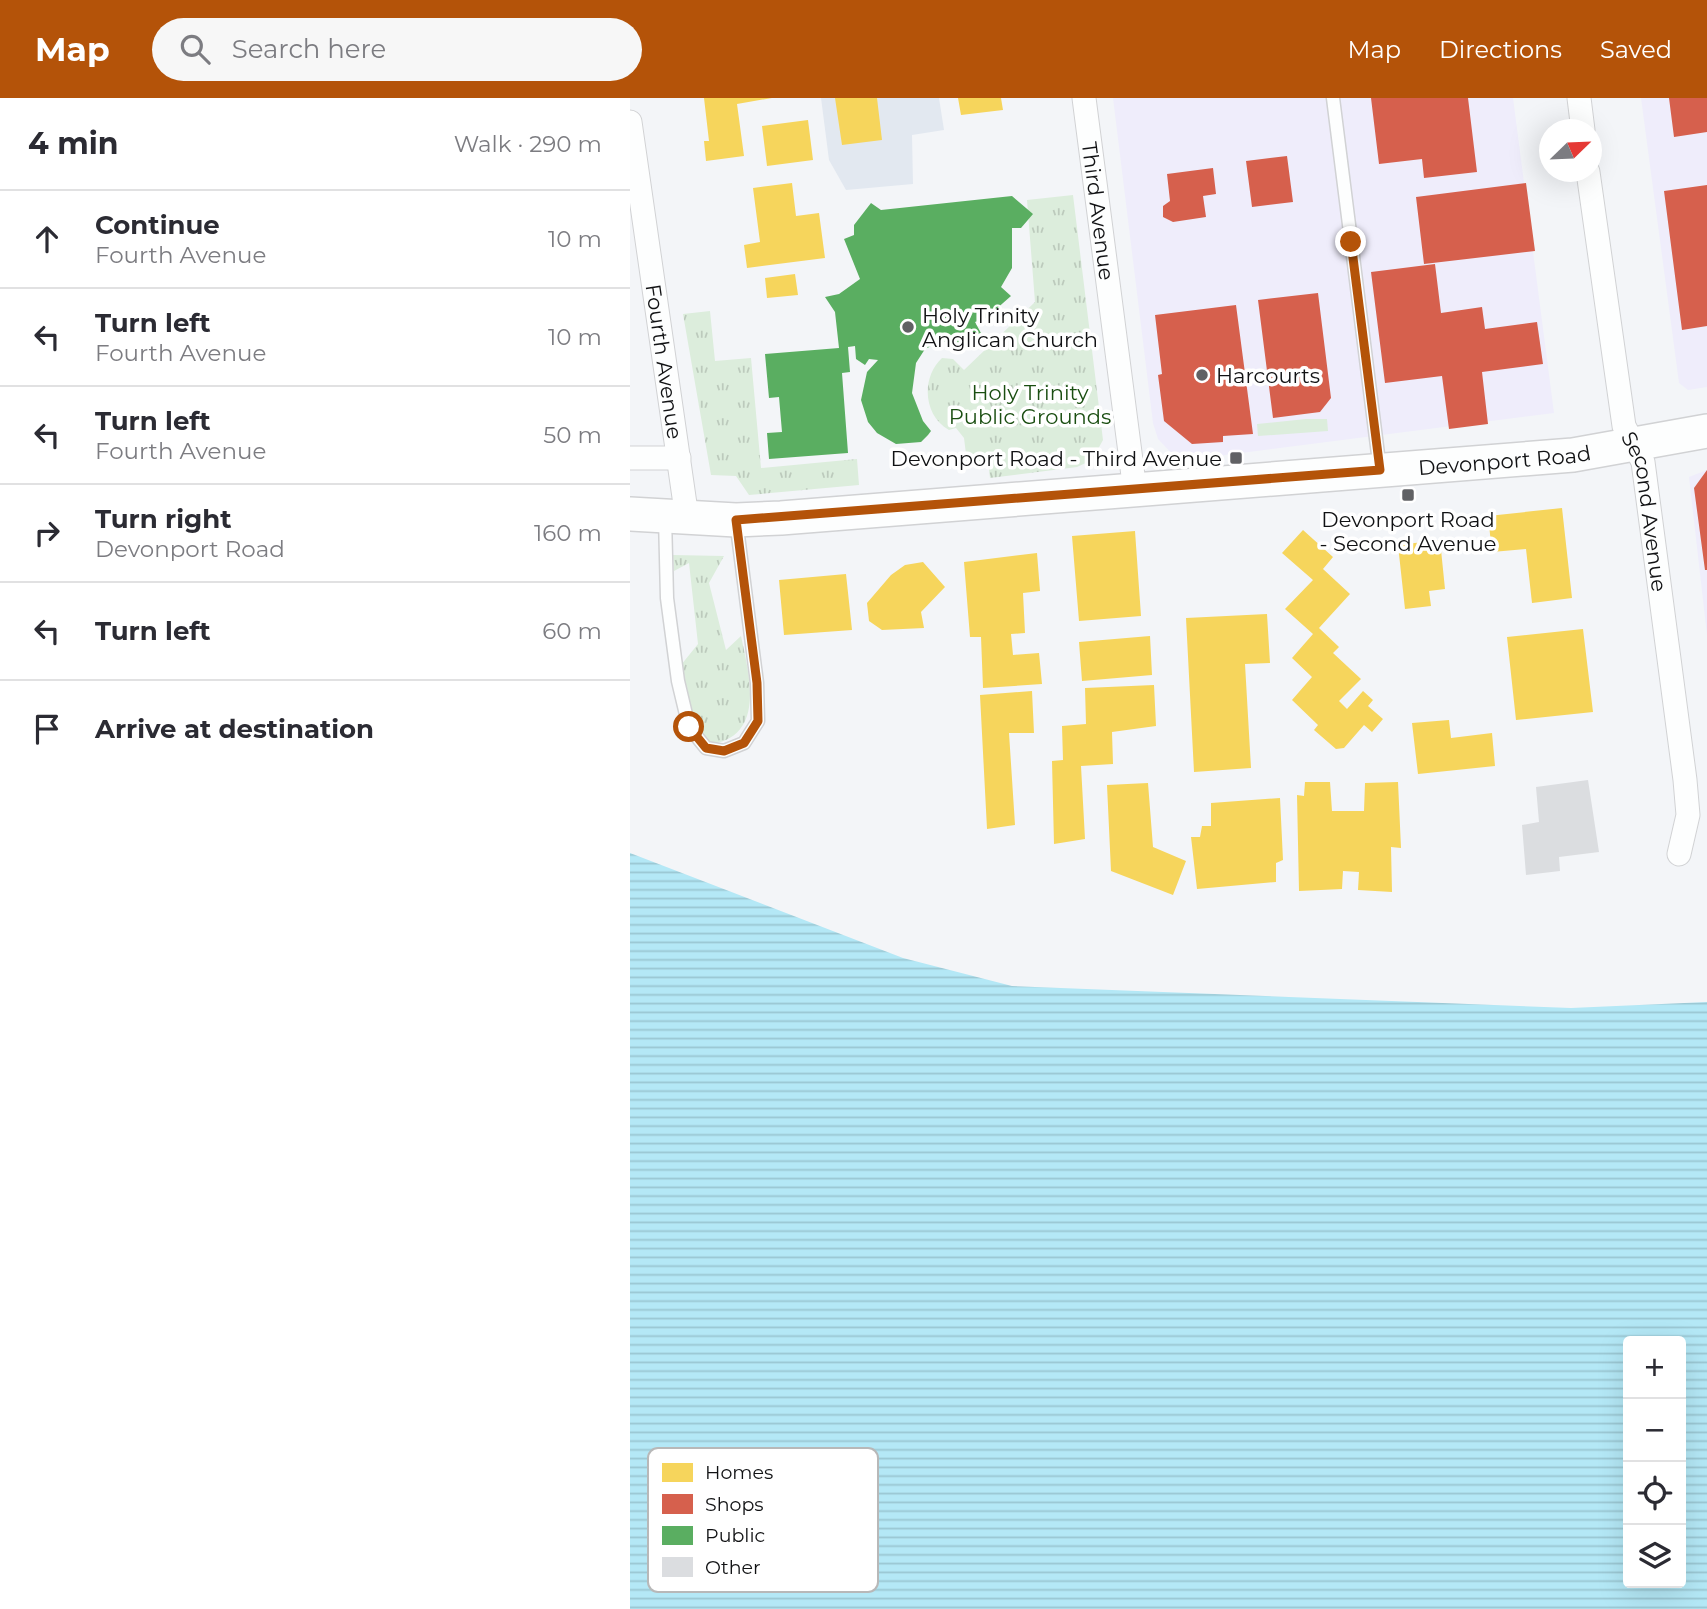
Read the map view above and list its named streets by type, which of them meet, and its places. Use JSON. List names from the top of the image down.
{
  "streets": {
    "main road": ["Devonport Road"],
    "street": ["Third Avenue", "Fourth Avenue", "Second Avenue"]
  },
  "crossings": [
    ["Third Avenue", "Devonport Road"],
    ["Fourth Avenue", "Devonport Road"],
    ["Devonport Road", "Second Avenue"]
  ],
  "parks": ["Holy Trinity Public Grounds"],
  "places": {
    "other": ["Holy Trinity Anglican Church", "Harcourts"],
    "transit": ["Devonport Road - Third Avenue", "Devonport Road - Second Avenue"]
  },
  "legend": [
    "Homes",
    "Shops",
    "Public",
    "Other"
  ],
  "north": "top right",
  "page": {
    "header": "Map",
    "search": "Search here",
    "nav": ["Map", "Directions", "Saved"],
    "heading": ["4 min", "Walk · 290 m"],
    "list": [
      ["Continue", "Fourth Avenue", "10 m"],
      ["Turn left", "Fourth Avenue", "10 m"],
      ["Turn left", "Fourth Avenue", "50 m"],
      ["Turn right", "Devonport Road", "160 m"],
      ["Turn left", "60 m"],
      "Arrive at destination"
    ],
    "map_buttons": ["+", "−"]
  }
}
